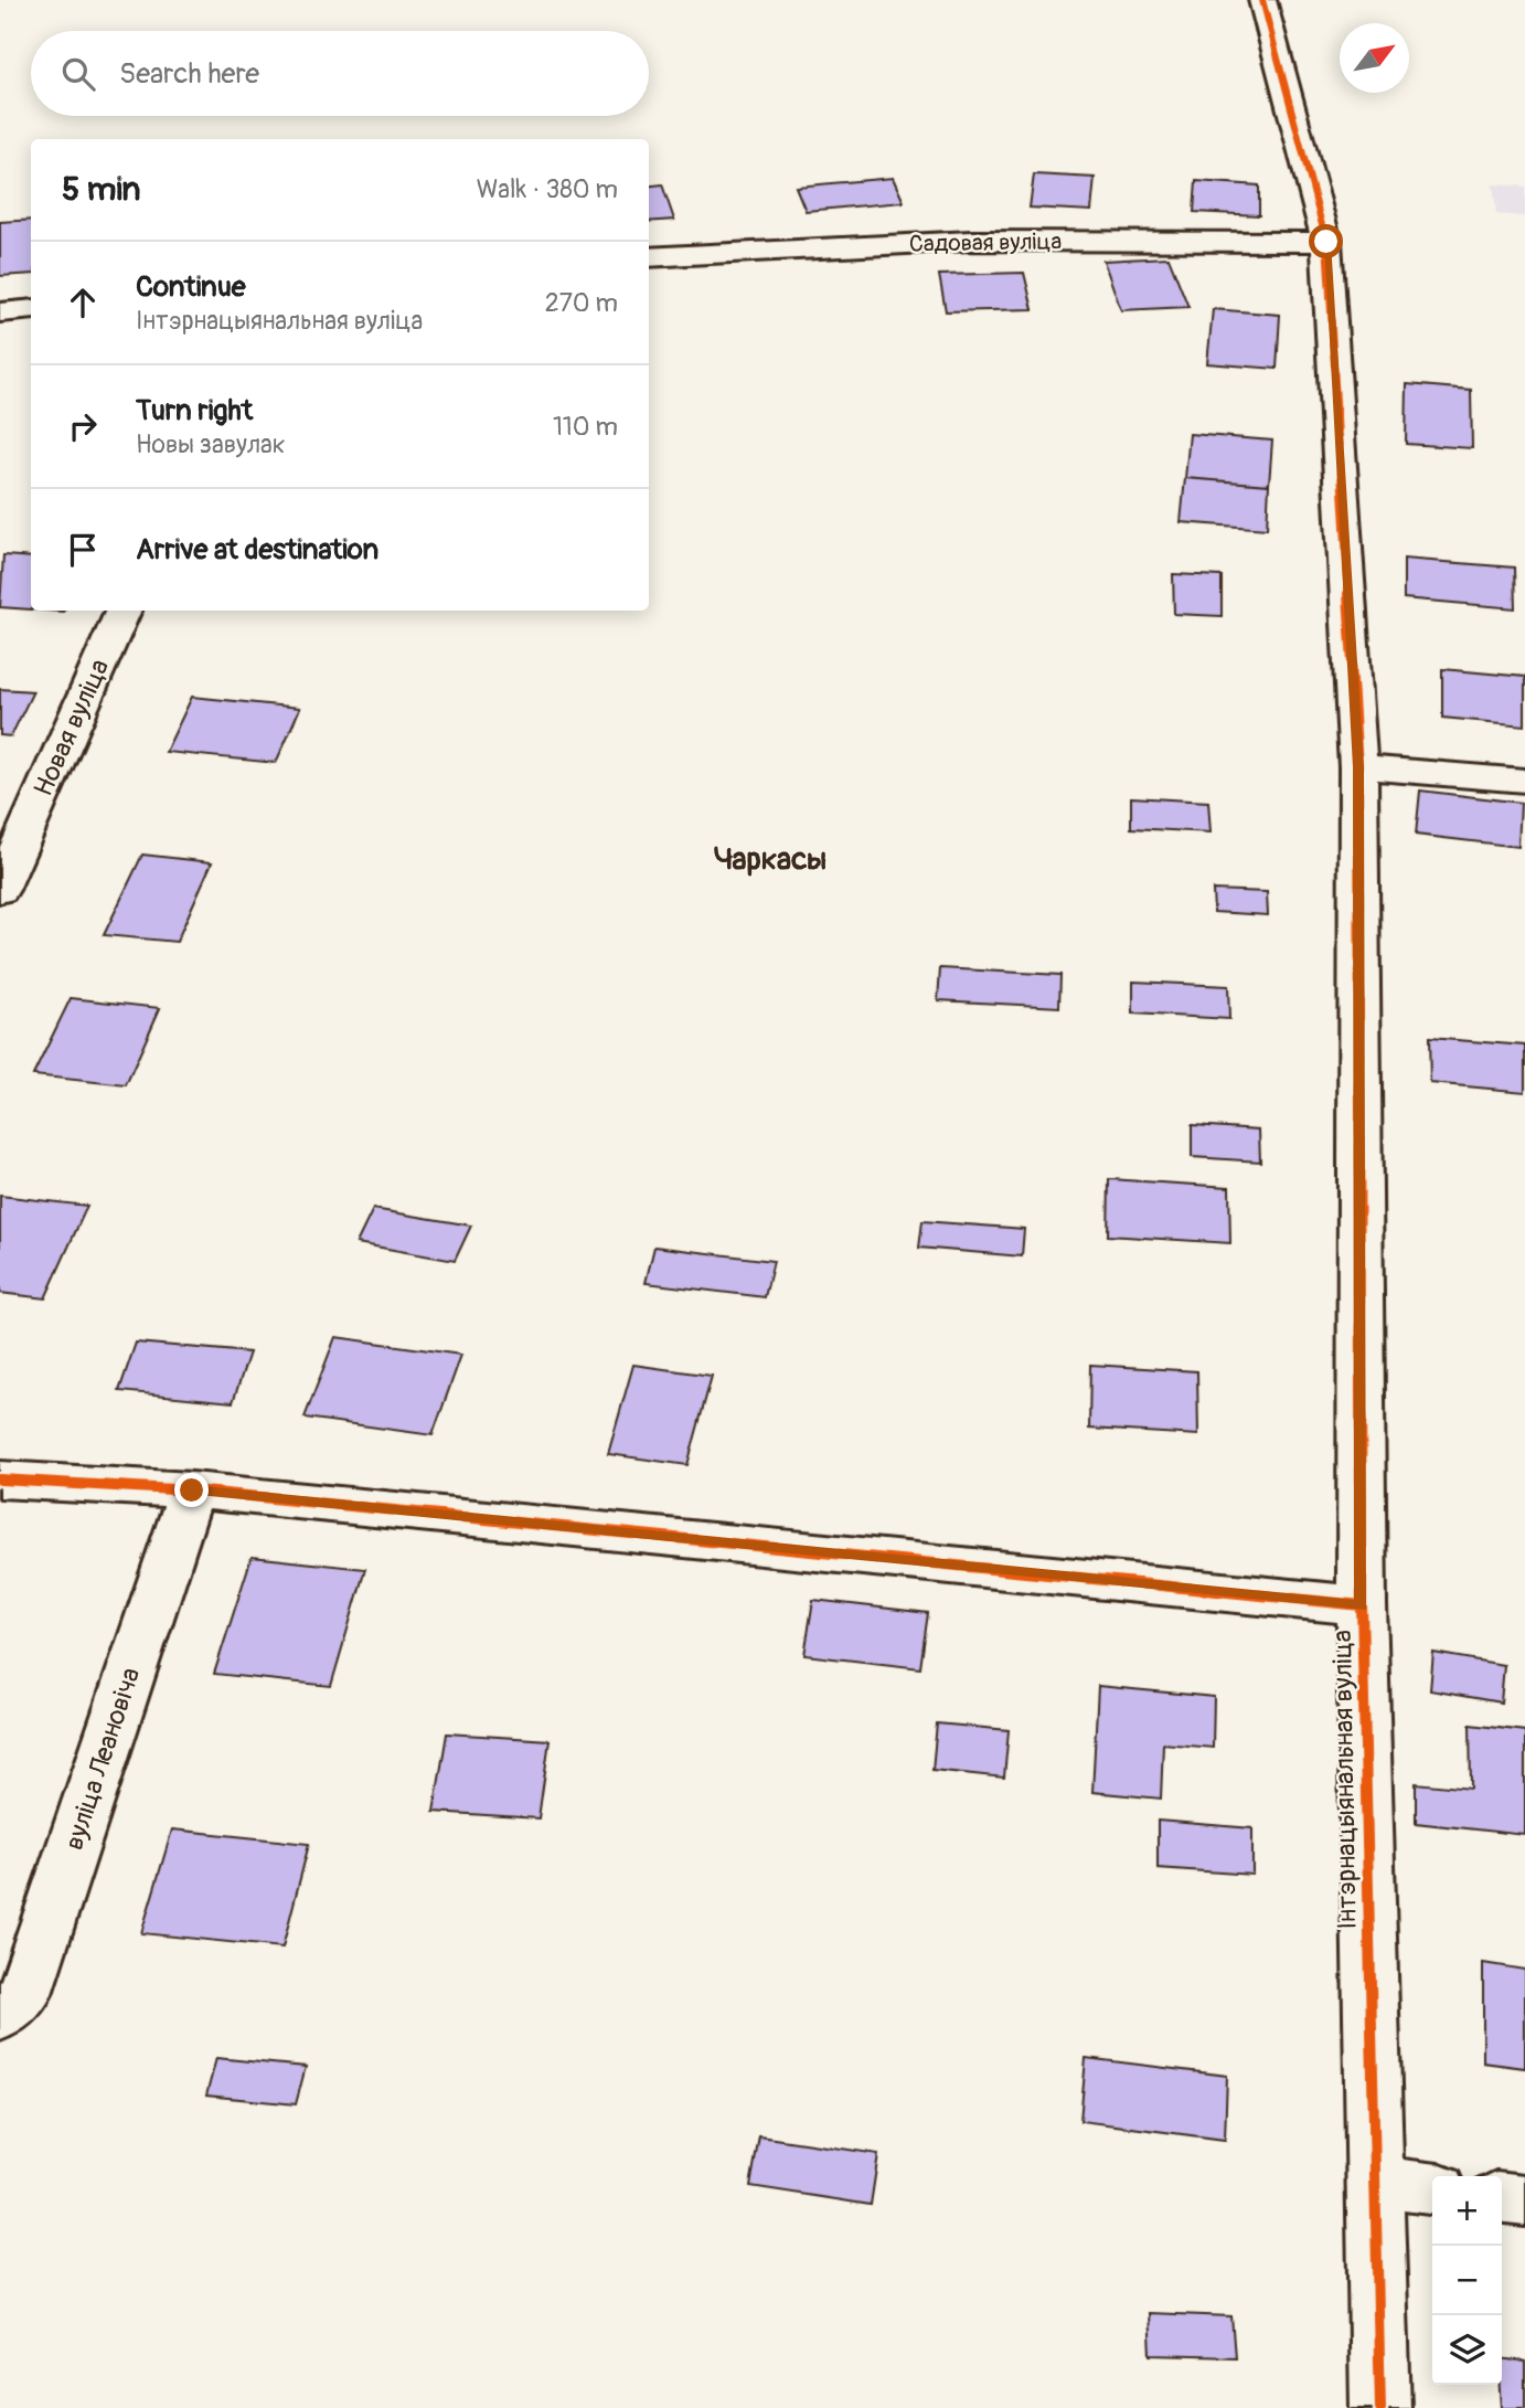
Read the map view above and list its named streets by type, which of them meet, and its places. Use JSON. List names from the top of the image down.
{
  "streets": {
    "street": [
      "Садовая вуліца",
      "Новая вуліца",
      "вуліца Леановіча",
      "Інтэрнацыянальная вуліца"
    ]
  },
  "crossings": [
    ["Садовая вуліца", "Інтэрнацыянальная вуліца"]
  ],
  "districts": ["Чаркасы"],
  "north": "top right",
  "page": {
    "search": "Search here",
    "heading": ["5 min", "Walk · 380 m"],
    "list": [
      ["Continue", "Інтэрнацыянальная вуліца", "270 m"],
      ["Turn right", "Новы завулак", "110 m"],
      "Arrive at destination"
    ],
    "map_buttons": ["+", "−"]
  }
}
